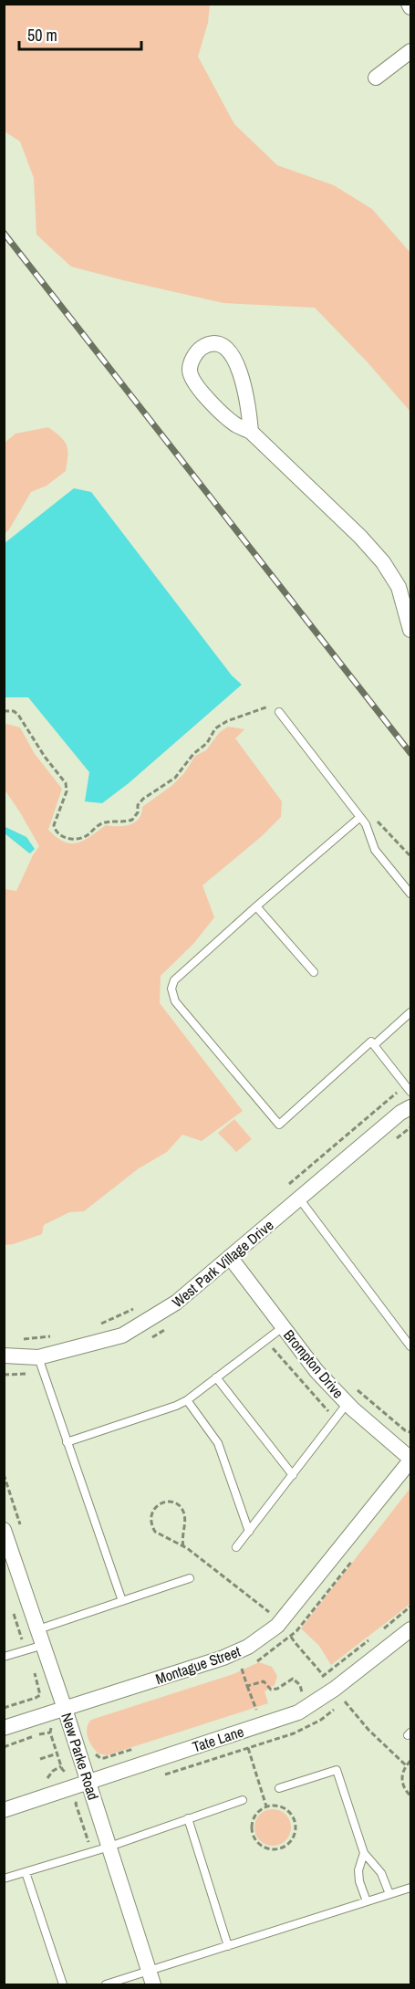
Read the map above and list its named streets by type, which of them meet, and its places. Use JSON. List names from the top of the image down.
{
  "streets": {
    "street": [
      "West Park Village Drive",
      "Brompton Drive",
      "Montague Street",
      "Tate Lane",
      "New Parke Road"
    ]
  },
  "crossings": [
    ["West Park Village Drive", "Brompton Drive"],
    ["Brompton Drive", "Montague Street"],
    ["Montague Street", "New Parke Road"],
    ["Tate Lane", "New Parke Road"]
  ],
  "scale_bar": "50 m"
}
